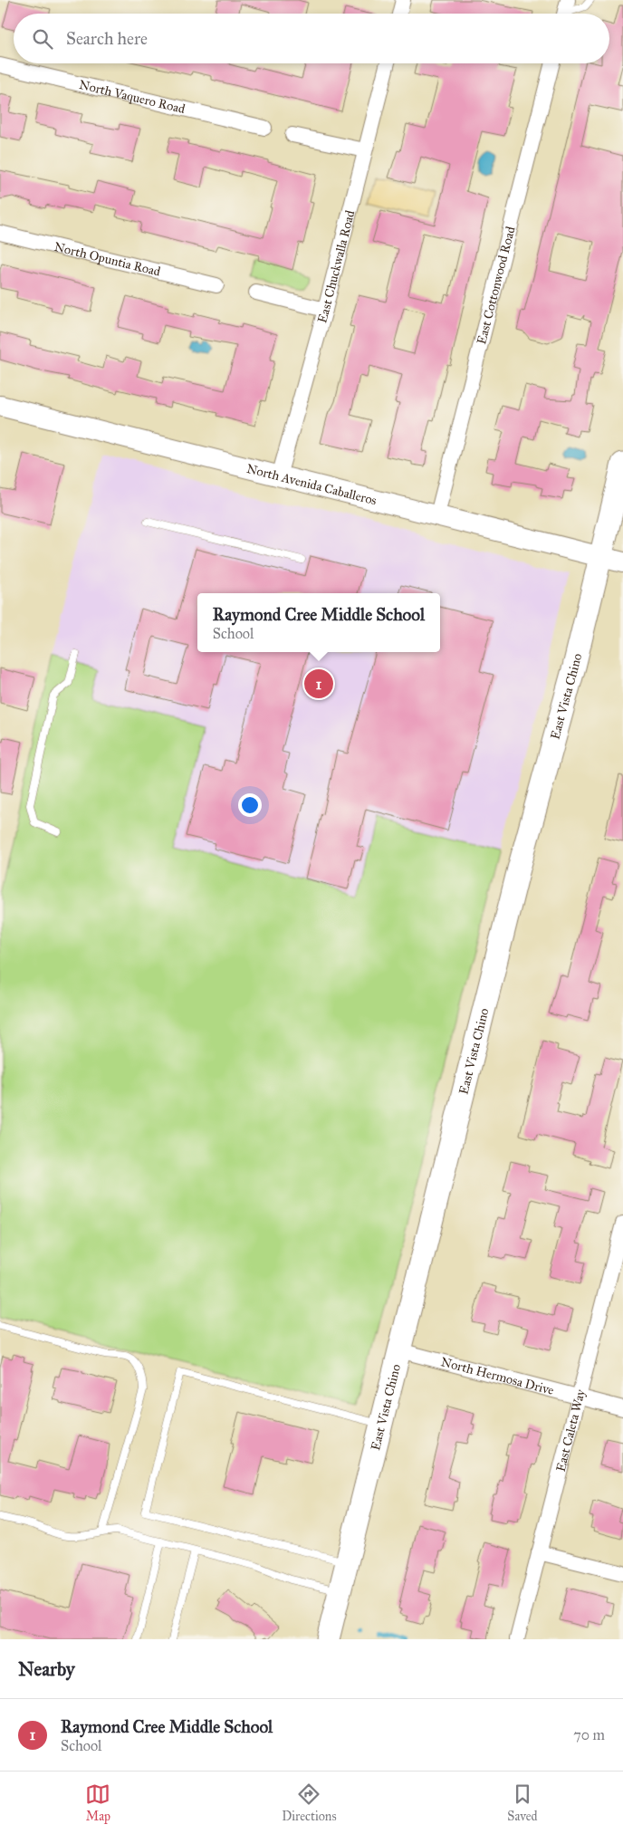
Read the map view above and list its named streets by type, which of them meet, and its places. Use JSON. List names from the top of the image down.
{
  "streets": {
    "main road": ["East Vista Chino"],
    "street": [
      "North Vaquero Road",
      "North Opuntia Road",
      "East Chuckwalla Road",
      "East Cottonwood Road",
      "North Avenida Caballeros",
      "North Hermosa Drive",
      "East Caleta Way"
    ]
  },
  "crossings": [
    ["East Chuckwalla Road", "North Avenida Caballeros"],
    ["East Cottonwood Road", "North Avenida Caballeros"],
    ["North Avenida Caballeros", "East Vista Chino"],
    ["East Vista Chino", "North Hermosa Drive"],
    ["North Hermosa Drive", "East Caleta Way"]
  ],
  "page": {
    "search": "Search here",
    "popup": ["Raymond Cree Middle School", "School"],
    "pins": "1",
    "heading": "Nearby",
    "list": [
      {
        "mark": "1",
        "name": "Raymond Cree Middle School",
        "note": "School",
        "value": "70 m"
      }
    ],
    "nav": ["Map", "Directions", "Saved"]
  }
}
